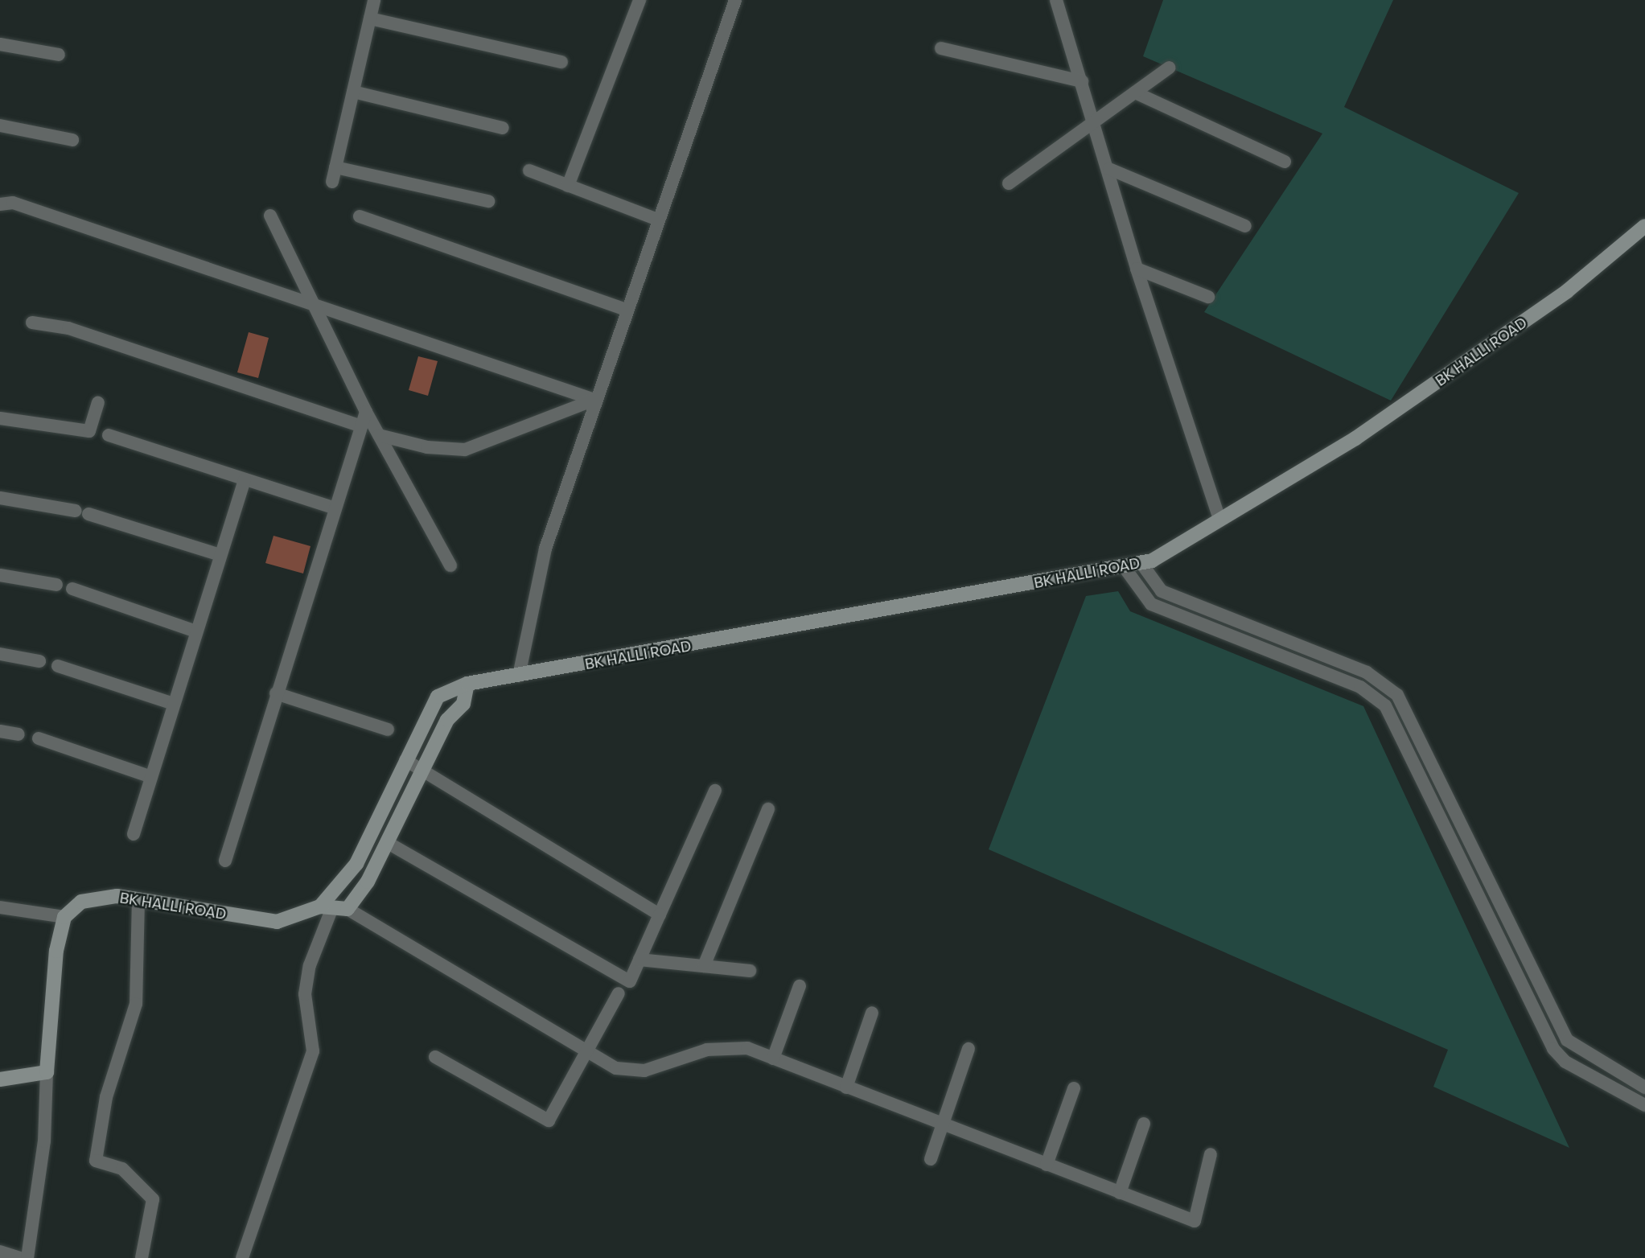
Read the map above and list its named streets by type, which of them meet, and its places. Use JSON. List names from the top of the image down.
{
  "streets": {
    "main road": ["BK HALLI ROAD"]
  }
}
